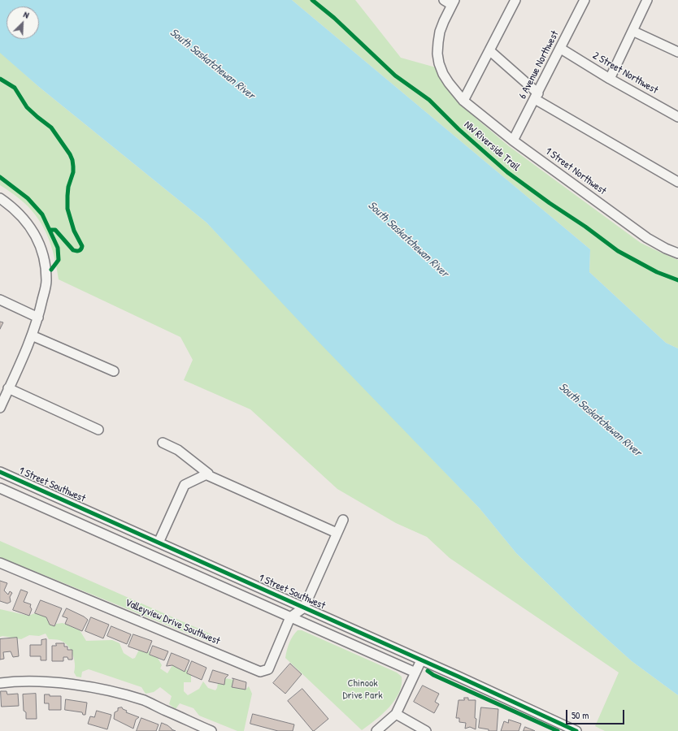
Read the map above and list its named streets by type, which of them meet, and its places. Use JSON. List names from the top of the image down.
{
  "streets": {
    "street": [
      "6 Avenue Northwest",
      "2 Street Northwest",
      "1 Street Northwest",
      "1 Street Southwest",
      "Valleyview Drive Southwest"
    ],
    "cycle path": ["NW Riverside Trail"]
  },
  "crossings": [
    ["6 Avenue Northwest", "2 Street Northwest"],
    ["6 Avenue Northwest", "1 Street Northwest"]
  ],
  "water": ["South Saskatchewan River"],
  "parks": ["Chinook Drive Park"],
  "scale_bar": "50 m",
  "north": "top right"
}
